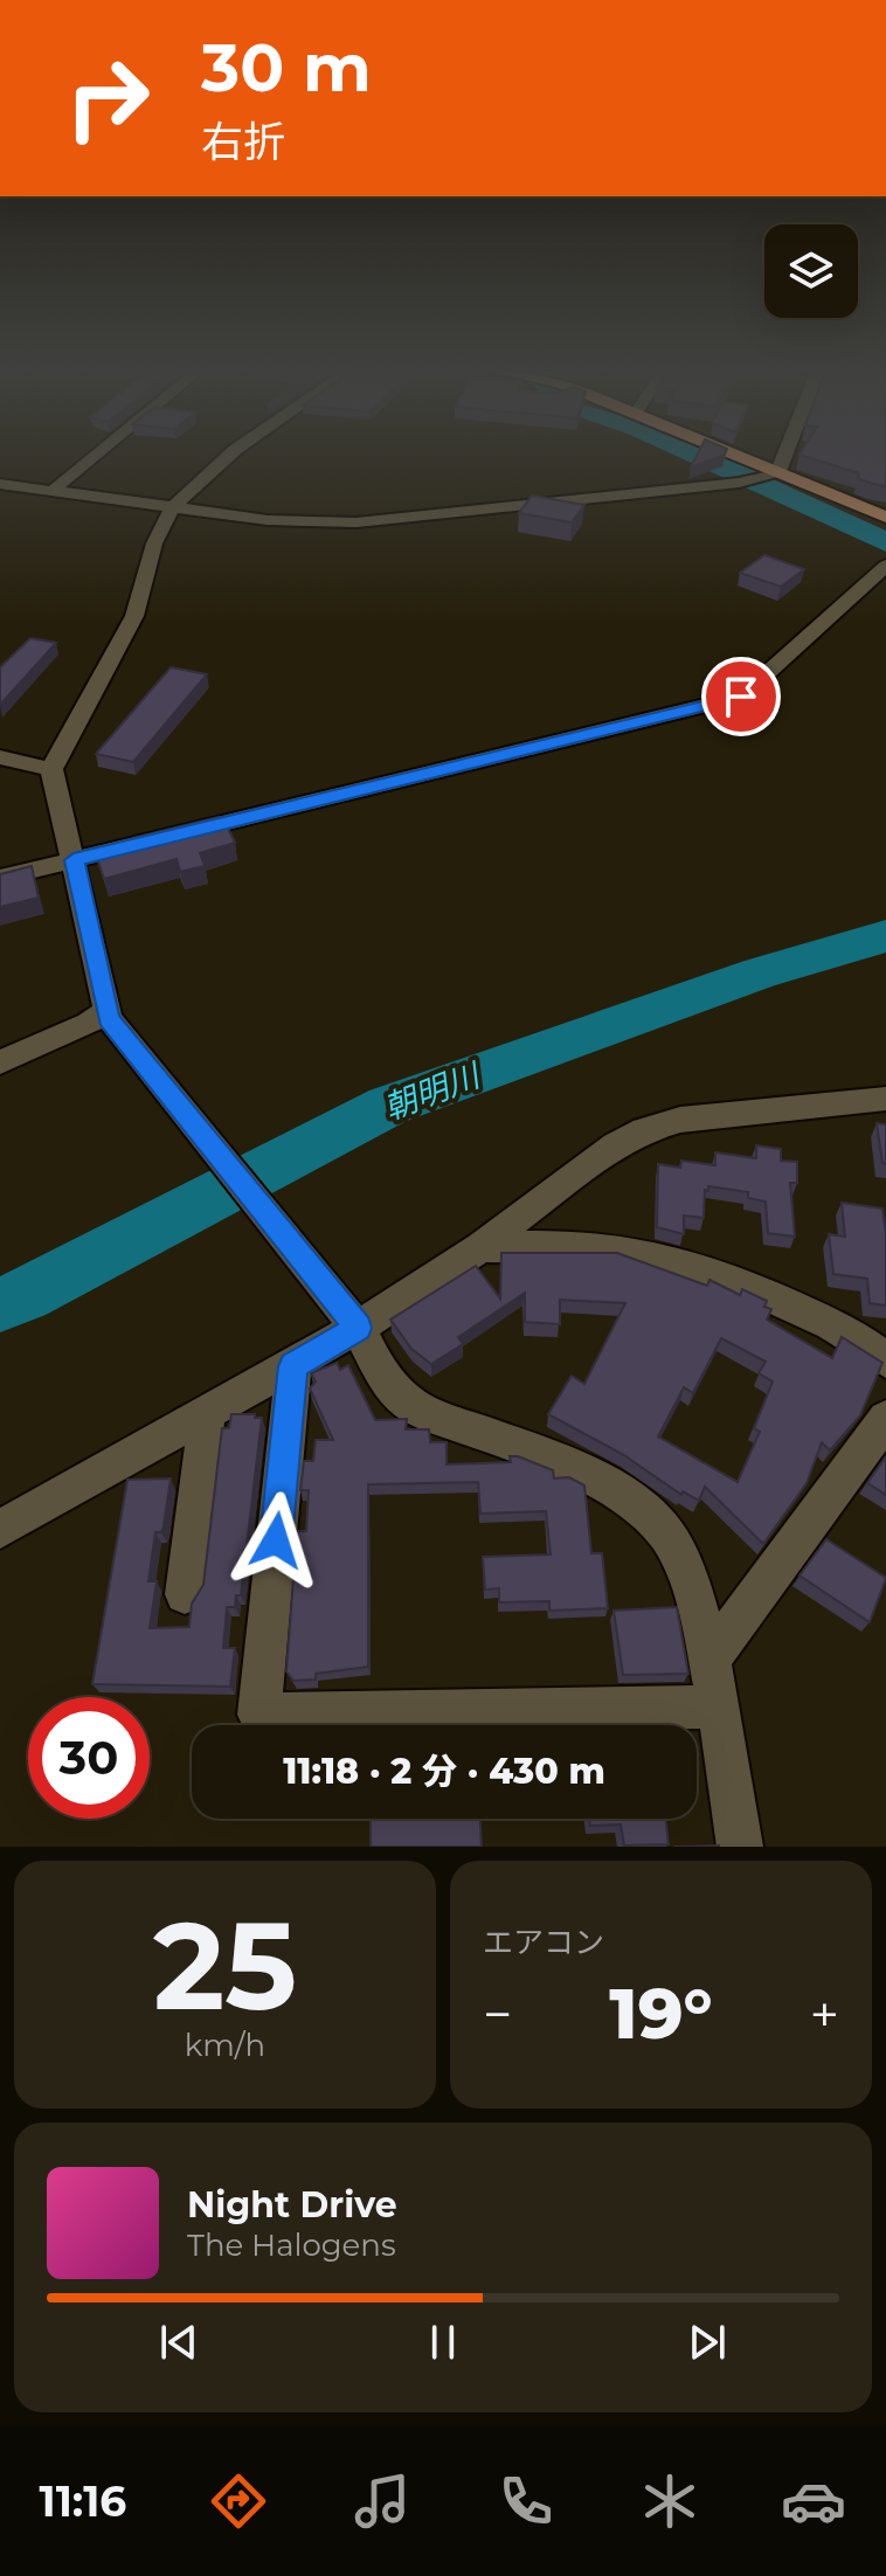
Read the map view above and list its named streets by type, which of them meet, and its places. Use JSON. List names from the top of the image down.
{
  "water": ["朝明川"],
  "page": {
    "turn": ["30 m", "右折"],
    "limit": "30",
    "trip": "11:18 · 2 分 · 430 m",
    "tile": [
      ["25", "km/h"],
      "エアコン"
    ],
    "heat": ["−", "19°", "+"],
    "song": ["Night Drive", "The Halogens"],
    "tabs": "11:16"
  }
}
